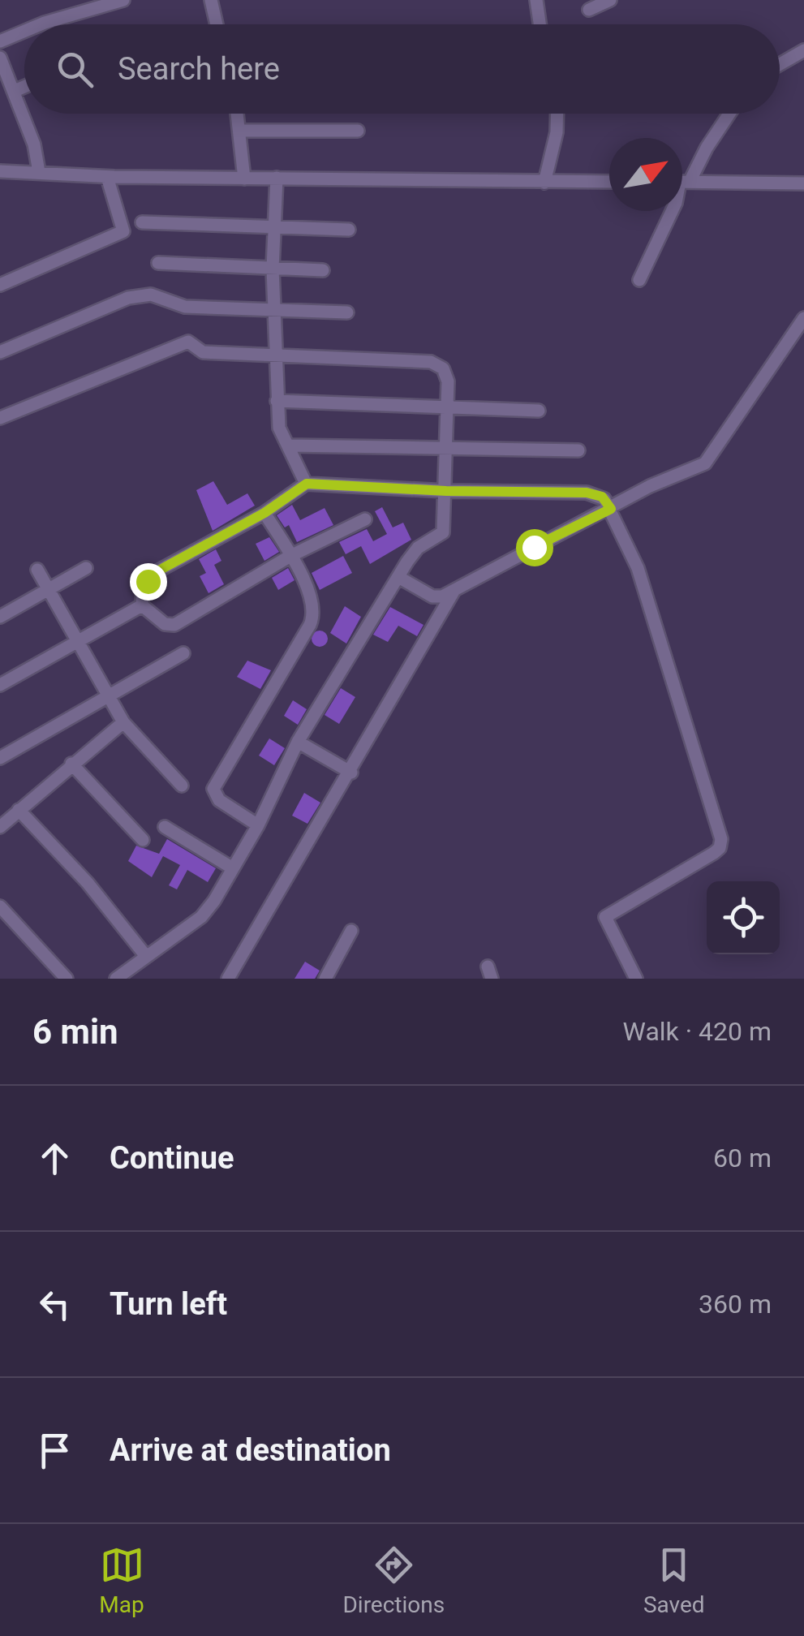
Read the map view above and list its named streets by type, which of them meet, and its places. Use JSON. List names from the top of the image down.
{
  "north": "top right",
  "page": {
    "search": "Search here",
    "heading": ["6 min", "Walk · 420 m"],
    "list": [
      ["Continue", "60 m"],
      ["Turn left", "360 m"],
      "Arrive at destination"
    ],
    "nav": ["Map", "Directions", "Saved"]
  }
}
